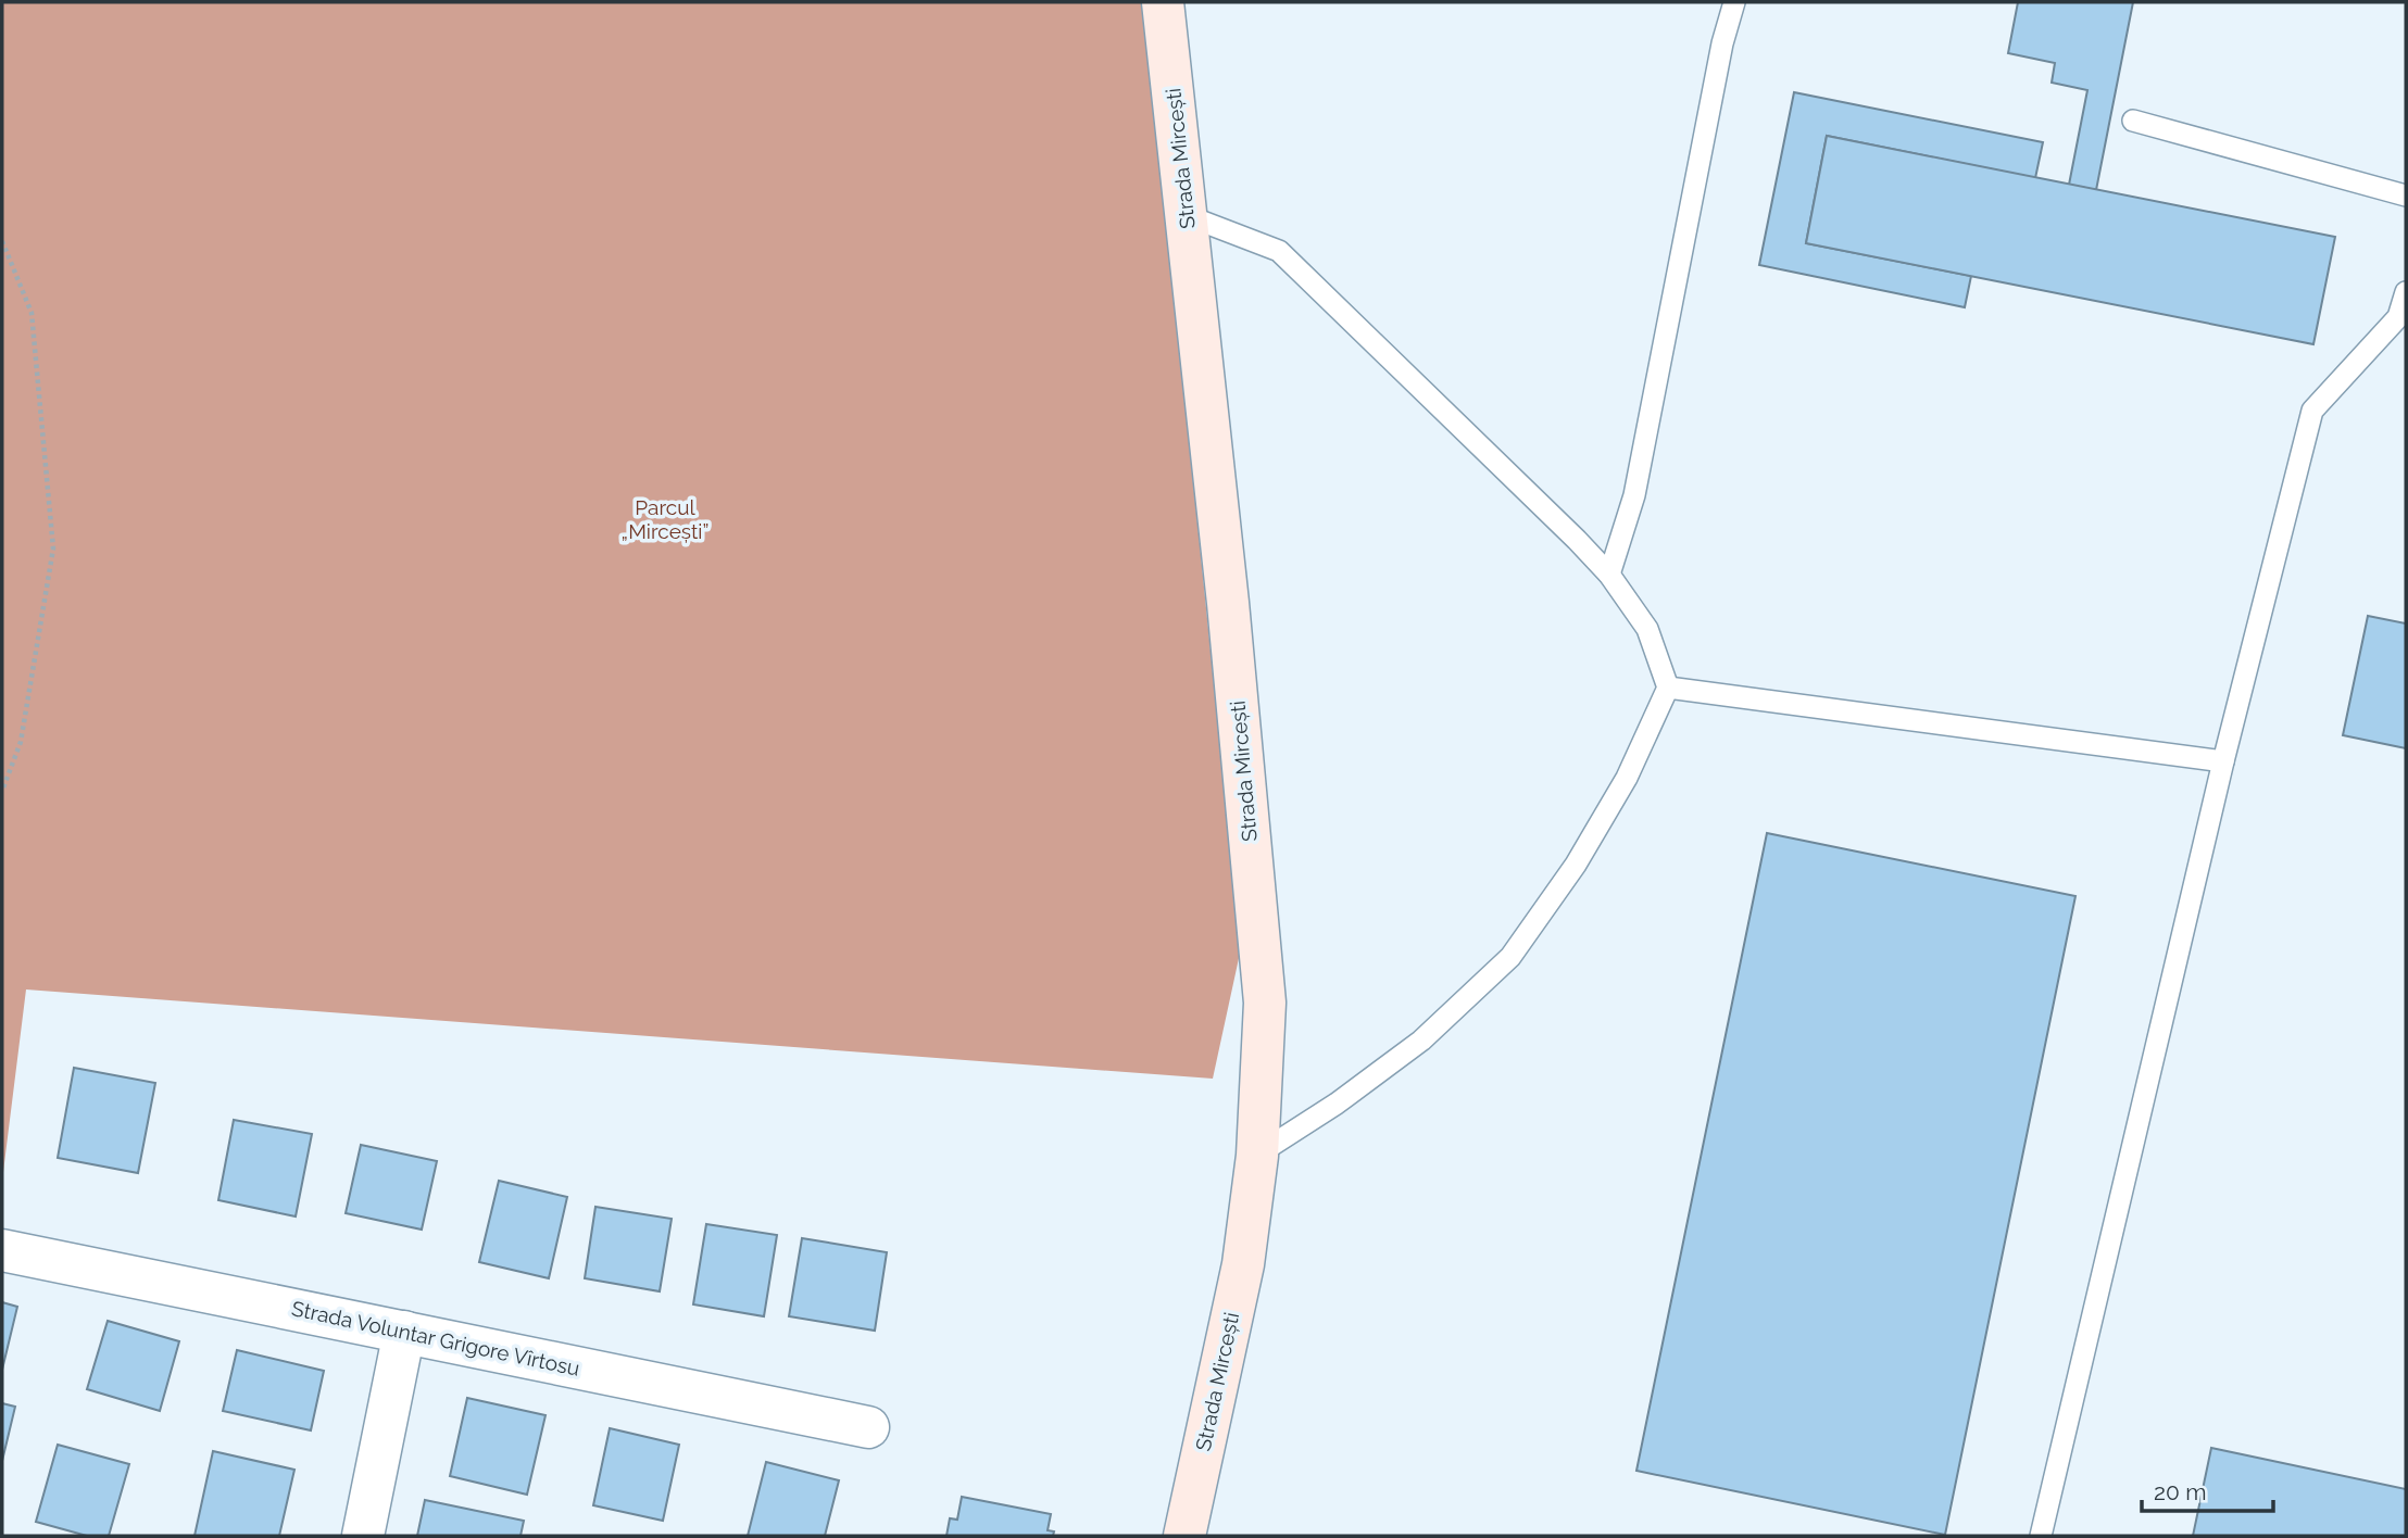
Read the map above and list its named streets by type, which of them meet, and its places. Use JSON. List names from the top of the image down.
{
  "streets": {
    "main road": ["Strada Mircești"],
    "street": ["Strada Voluntar Grigore Vîrtosu"]
  },
  "parks": ["Parcul „Mircești”"],
  "scale_bar": "20 m"
}
